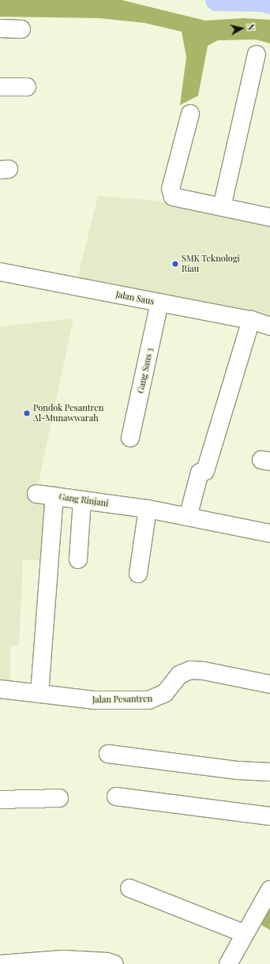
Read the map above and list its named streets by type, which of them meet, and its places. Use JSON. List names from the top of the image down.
{
  "streets": {
    "street": [
      "Jalan Saus",
      "Gang Saus 3",
      "Gang Rinjani",
      "Jalan Pesantren"
    ]
  },
  "crossings": [
    ["Jalan Saus", "Gang Saus 3"],
    ["Gang Rinjani", "Jalan Pesantren"]
  ],
  "places": ["SMK Teknologi Riau", "Pondok Pesantren Al-Munawwarah"],
  "north": "right"
}
